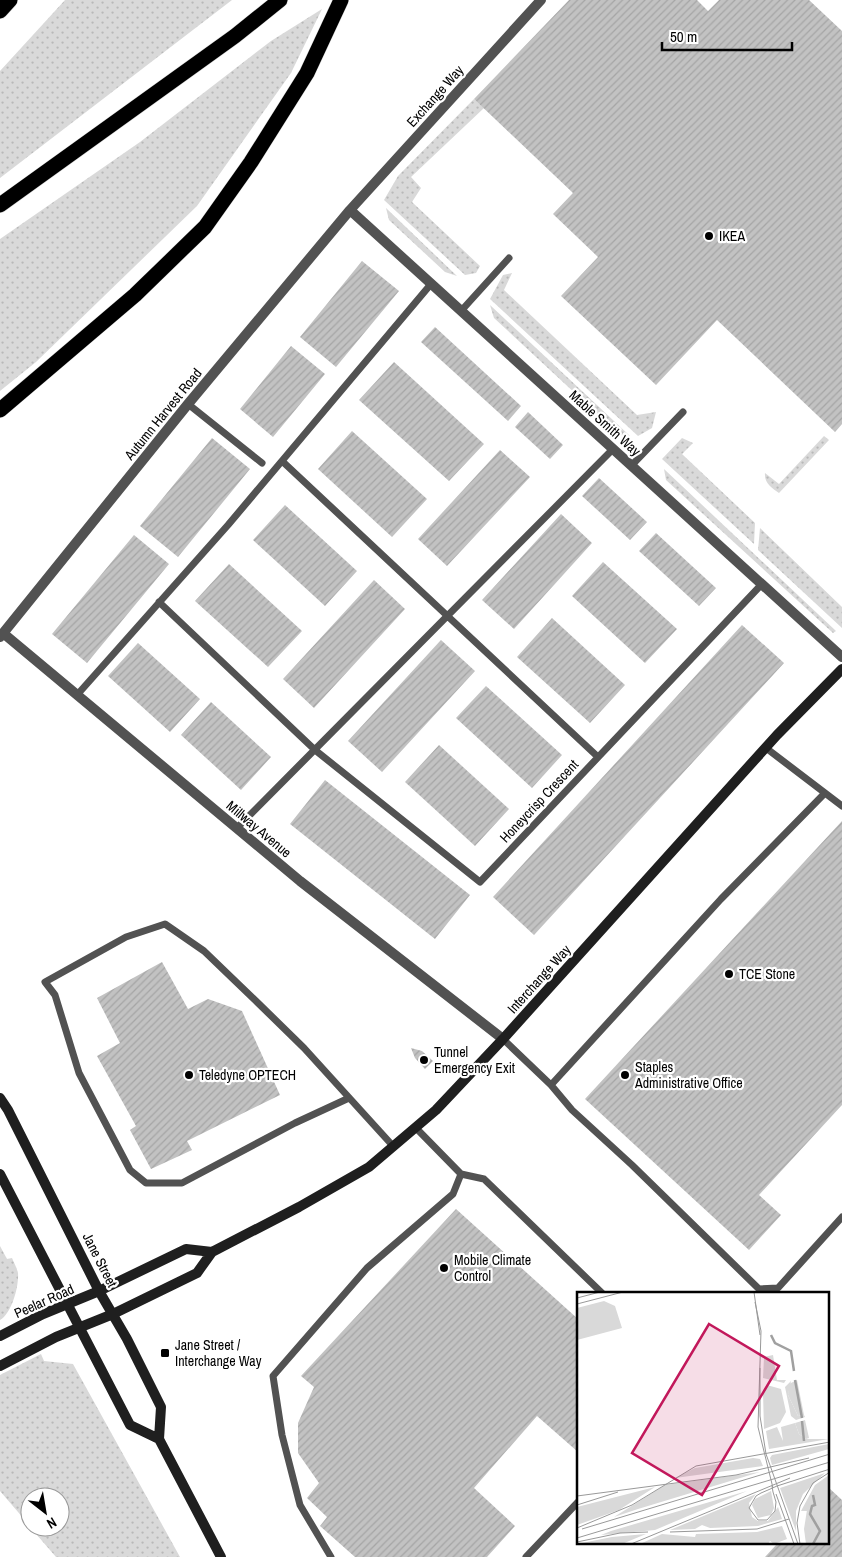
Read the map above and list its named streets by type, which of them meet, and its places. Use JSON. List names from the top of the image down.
{
  "streets": {
    "street": [
      "Exchange Way",
      "Autumn Harvest Road",
      "Mable Smith Way",
      "Millway Avenue",
      "Interchange Way",
      "Jane Street",
      "Peelar Road"
    ],
    "lane": ["Honeycrisp Crescent"]
  },
  "crossings": [
    ["Exchange Way", "Autumn Harvest Road"],
    ["Exchange Way", "Mable Smith Way"],
    ["Autumn Harvest Road", "Mable Smith Way"],
    ["Autumn Harvest Road", "Millway Avenue"],
    ["Mable Smith Way", "Honeycrisp Crescent"],
    ["Millway Avenue", "Interchange Way"],
    ["Interchange Way", "Jane Street"],
    ["Jane Street", "Peelar Road"]
  ],
  "places": {
    "other": [
      "IKEA",
      "TCE Stone",
      "Tunnel Emergency Exit",
      "Teledyne OPTECH",
      "Staples Administrative Office",
      "Mobile Climate Control"
    ],
    "transit": ["Jane Street / Interchange Way"]
  },
  "scale_bar": "50 m",
  "north": "bottom right"
}
